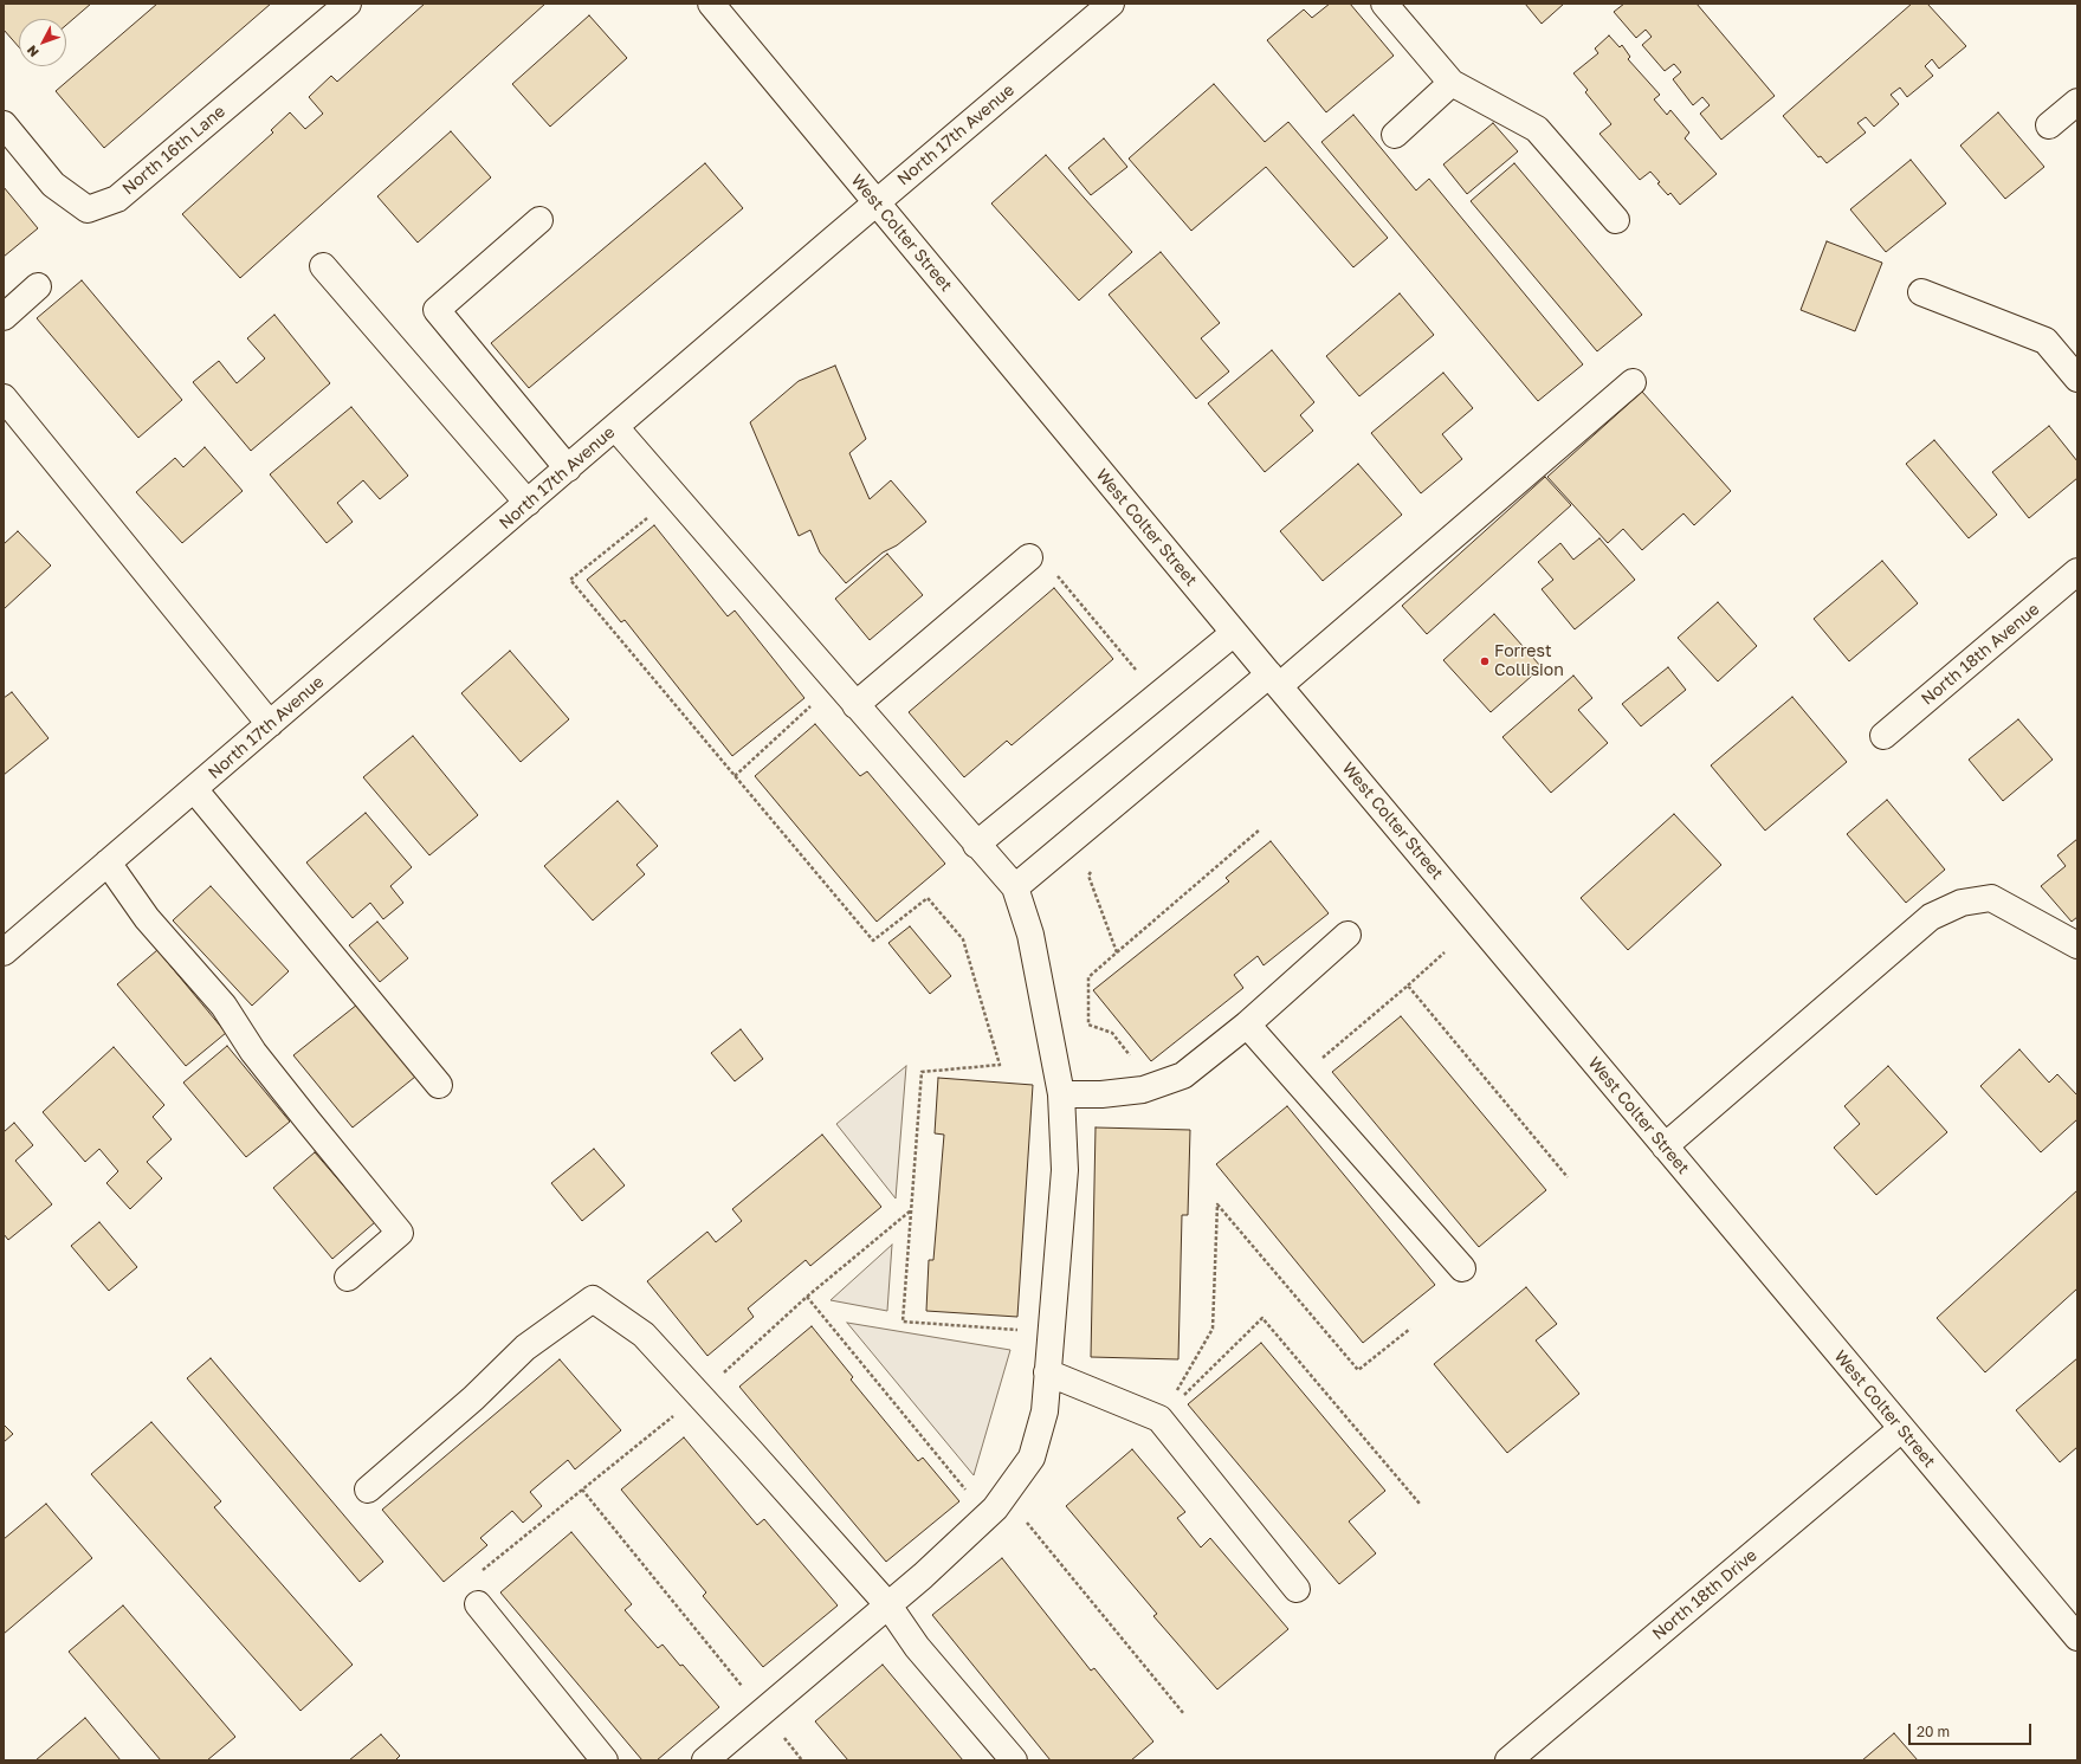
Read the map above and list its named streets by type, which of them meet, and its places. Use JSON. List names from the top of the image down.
{
  "streets": {
    "street": [
      "North 17th Avenue",
      "North 16th Lane",
      "West Colter Street",
      "North 18th Avenue",
      "North 18th Drive"
    ]
  },
  "crossings": [
    ["North 17th Avenue", "West Colter Street"],
    ["West Colter Street", "North 18th Drive"]
  ],
  "places": ["Forrest Collision"],
  "scale_bar": "20 m",
  "north": "bottom left"
}
